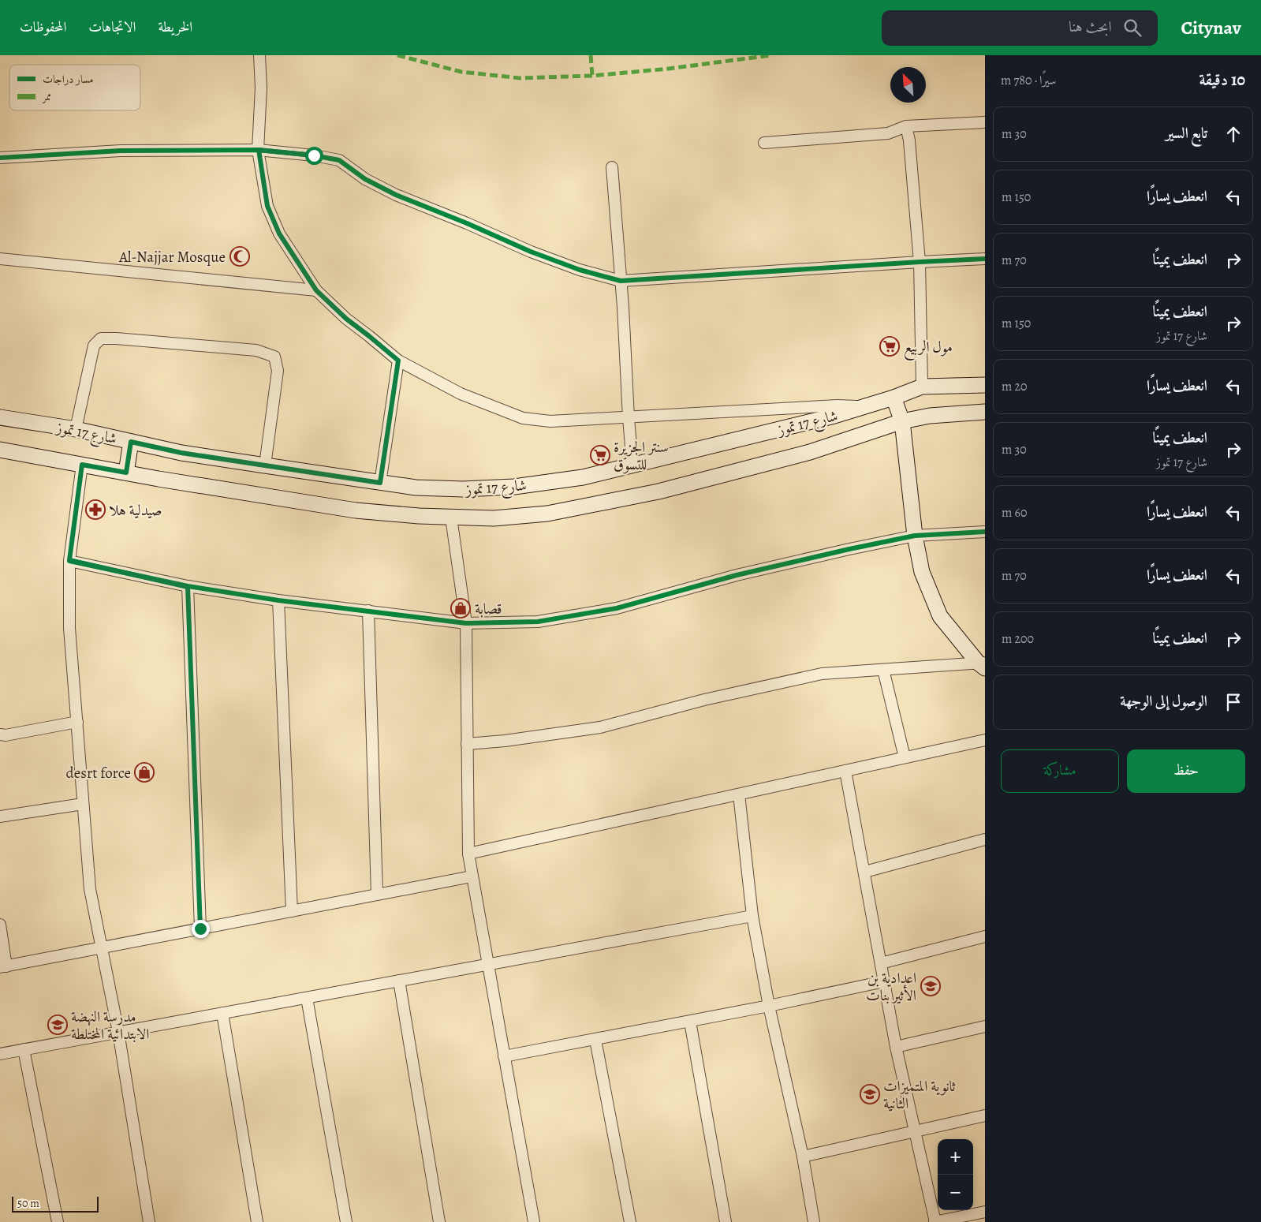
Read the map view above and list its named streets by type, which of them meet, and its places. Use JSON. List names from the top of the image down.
{
  "streets": {
    "main road": ["شارع 17 تموز"]
  },
  "places": {
    "mosque": ["Al-Najjar Mosque"],
    "supermarket": ["مول الربيع", "سنتر الجزيرة للتسوق"],
    "pharmacy": ["صيدلية هلا"],
    "shop": ["قصابة", "desrt force"],
    "school or university": ["اعدادية بن الأثير بنات", "مدرسة النهضة الابتدائية المختلطة", "ثانوية المتميزات الثانية"]
  },
  "legend": ["مسار دراجات", "ممر"],
  "scale_bar": "50 m",
  "north": "top left",
  "page": {
    "header": "Citynav",
    "search": "ابحث هنا",
    "nav": ["الخريطة", "الاتجاهات", "المحفوظات"],
    "heading": ["10 دقيقة", "سيرًا · 780 m"],
    "list": [
      ["تابع السير", "30 m"],
      ["انعطف يسارًا", "150 m"],
      ["انعطف يمينًا", "70 m"],
      ["انعطف يمينًا", "شارع 17 تموز", "150 m"],
      ["انعطف يسارًا", "20 m"],
      ["انعطف يمينًا", "شارع 17 تموز", "30 m"],
      ["انعطف يسارًا", "60 m"],
      ["انعطف يسارًا", "70 m"],
      ["انعطف يمينًا", "200 m"],
      "الوصول إلى الوجهة"
    ],
    "buttons": ["حفظ", "مشاركة"],
    "map_buttons": ["+", "−"],
    "scale": "50 m"
  }
}
